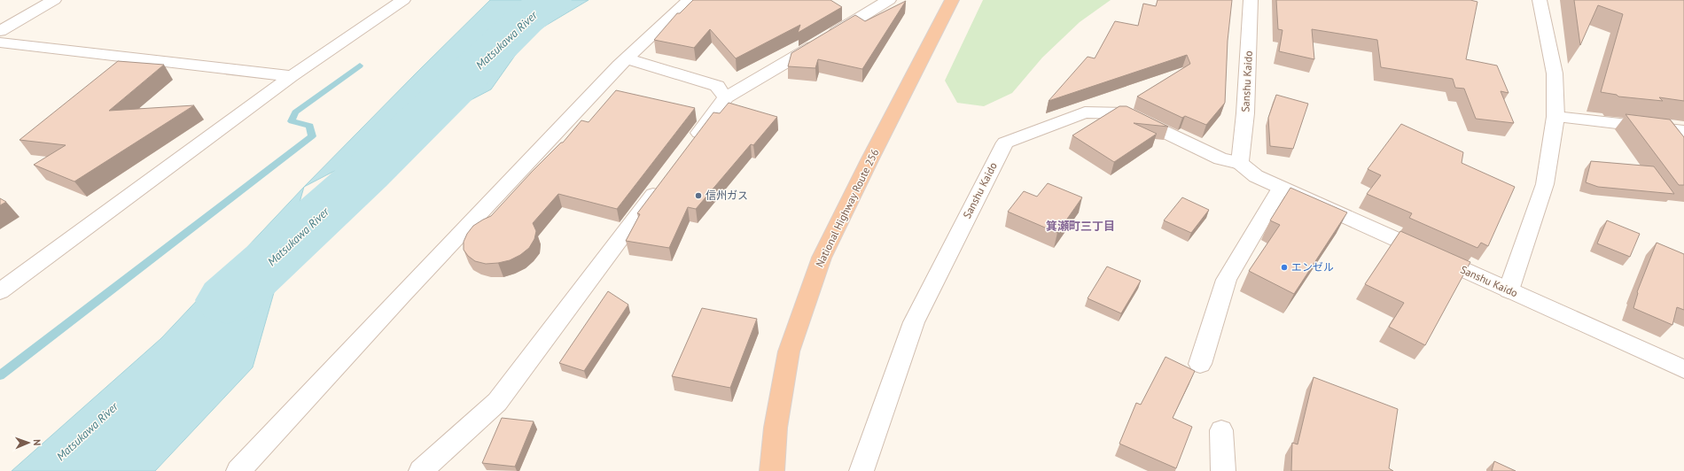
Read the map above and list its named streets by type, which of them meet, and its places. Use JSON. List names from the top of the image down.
{
  "streets": {
    "highway": ["National Highway Route 256"],
    "street": ["Sanshu Kaido"]
  },
  "districts": ["箕瀬町三丁目"],
  "water": ["Matsukawa River"],
  "places": ["信州ガス", "エンゼル"],
  "north": "right"
}
